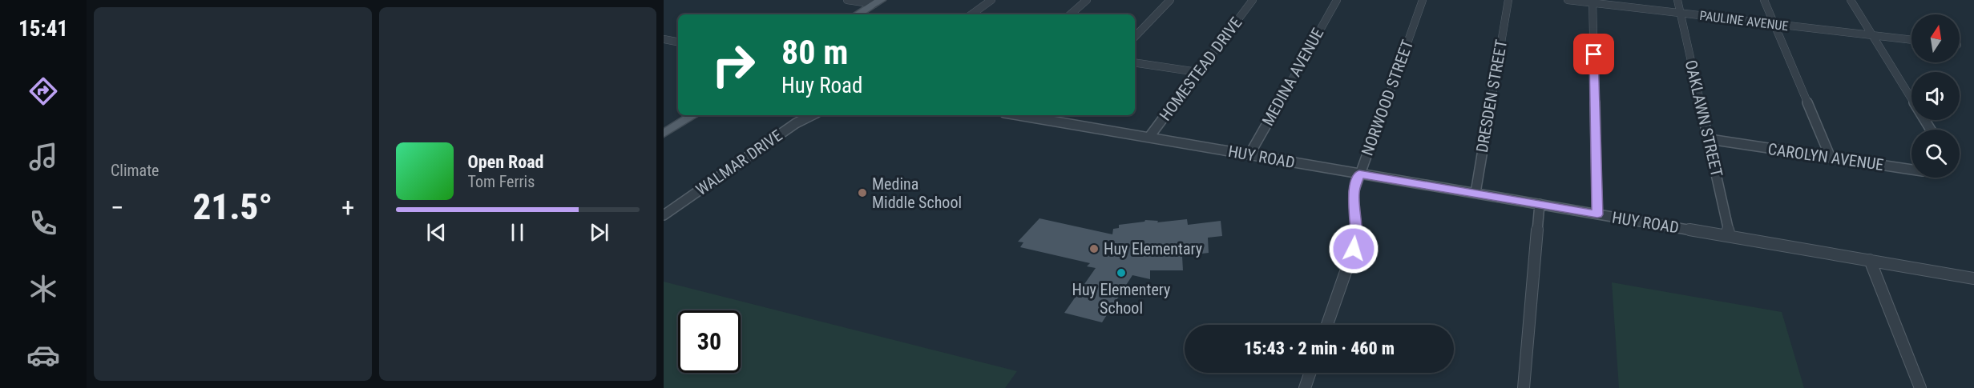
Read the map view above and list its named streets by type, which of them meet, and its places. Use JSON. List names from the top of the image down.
{
  "streets": {
    "street": [
      "PAULINE AVENUE",
      "HOMESTEAD DRIVE",
      "MEDINA AVENUE",
      "DRESDEN STREET",
      "NORWOOD STREET",
      "OAKLAWN STREET",
      "HUY ROAD",
      "CAROLYN AVENUE",
      "WALMAR DRIVE"
    ]
  },
  "crossings": [
    ["PAULINE AVENUE", "OAKLAWN STREET"],
    ["HOMESTEAD DRIVE", "HUY ROAD"],
    ["MEDINA AVENUE", "HUY ROAD"],
    ["DRESDEN STREET", "HUY ROAD"],
    ["NORWOOD STREET", "HUY ROAD"],
    ["OAKLAWN STREET", "HUY ROAD"],
    ["OAKLAWN STREET", "CAROLYN AVENUE"]
  ],
  "places": ["Medina Middle School", "Huy Elementary", "Huy Elementery School"],
  "north": "top",
  "page": {
    "tabs": "15:41",
    "tile": "Climate",
    "turn": ["80 m", "Huy Road"],
    "song": ["Open Road", "Tom Ferris"],
    "heat": ["−", "21.5°", "+"],
    "limit": "30",
    "trip": "15:43 · 2 min · 460 m"
  }
}
